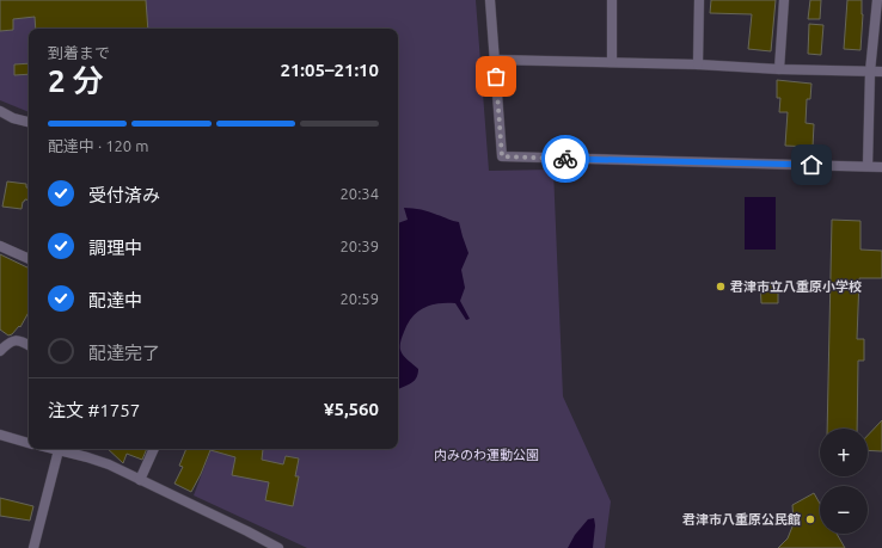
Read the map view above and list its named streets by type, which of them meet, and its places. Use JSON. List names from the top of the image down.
{
  "parks": ["内みのわ運動公園"],
  "places": ["君津市立八重原小学校", "君津市八重原公民館"],
  "page": {
    "heading": ["2 分", "到着まで", "21:05–21:10"],
    "panel": ["注文 #1757", "¥5,560"],
    "bar": "配達中 · 120 m",
    "list": [
      ["受付済み", "20:34"],
      ["調理中", "20:39"],
      ["配達中", "20:59"],
      "配達完了"
    ],
    "map_buttons": ["+", "−"]
  }
}
